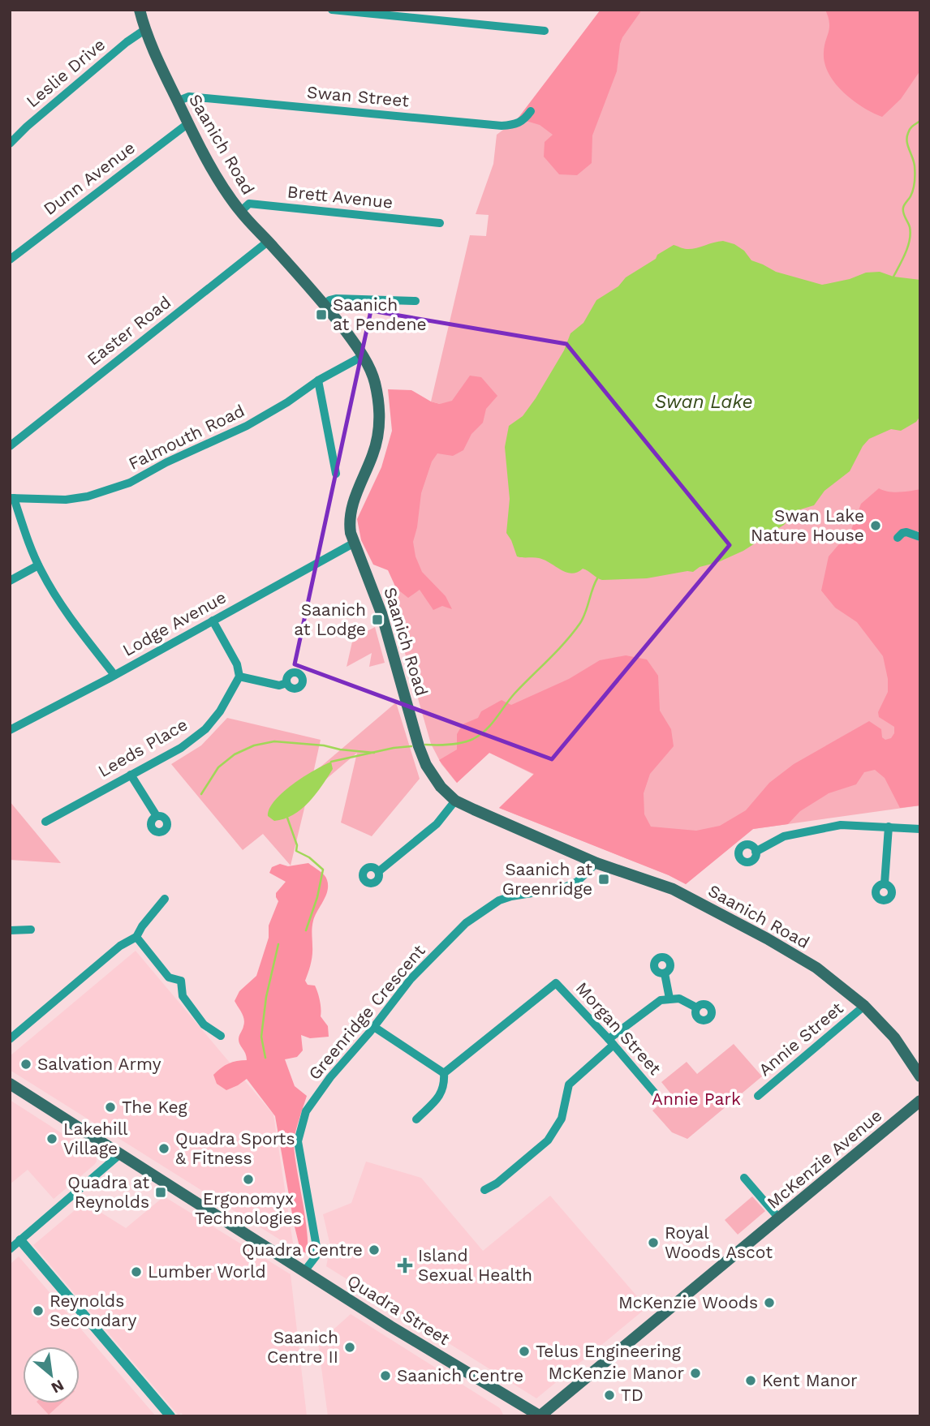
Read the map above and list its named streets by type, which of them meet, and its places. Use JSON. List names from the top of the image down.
{
  "streets": {
    "main road": ["Saanich Road", "McKenzie Avenue", "Quadra Street"],
    "street": [
      "Leslie Drive",
      "Swan Street",
      "Dunn Avenue",
      "Brett Avenue",
      "Easter Road",
      "Falmouth Road",
      "Lodge Avenue",
      "Leeds Place",
      "Greenridge Crescent",
      "Morgan Street",
      "Annie Street"
    ]
  },
  "crossings": [
    ["Leslie Drive", "Saanich Road"],
    ["Swan Street", "Saanich Road"],
    ["Saanich Road", "Dunn Avenue"],
    ["Saanich Road", "Brett Avenue"],
    ["Saanich Road", "Easter Road"],
    ["Saanich Road", "Falmouth Road"],
    ["Saanich Road", "Lodge Avenue"],
    ["Saanich Road", "Greenridge Crescent"],
    ["Saanich Road", "Annie Street"],
    ["Greenridge Crescent", "Quadra Street"],
    ["McKenzie Avenue", "Quadra Street"]
  ],
  "water": ["Swan Lake"],
  "parks": ["Annie Park"],
  "places": {
    "transit": [
      "Saanich at Pendene",
      "Saanich at Lodge",
      "Saanich at Greenridge",
      "Quadra at Reynolds"
    ],
    "other": [
      "Swan Lake Nature House",
      "Salvation Army",
      "The Keg",
      "Lakehill Village",
      "Quadra Sports & Fitness",
      "Ergonomyx Technologies",
      "Royal Woods Ascot",
      "Quadra Centre",
      "Lumber World",
      "McKenzie Woods",
      "Reynolds Secondary",
      "Saanich Centre II",
      "Telus Engineering",
      "McKenzie Manor",
      "Saanich Centre",
      "Kent Manor",
      "TD"
    ],
    "health": ["Island Sexual Health"]
  },
  "north": "bottom right"
}
